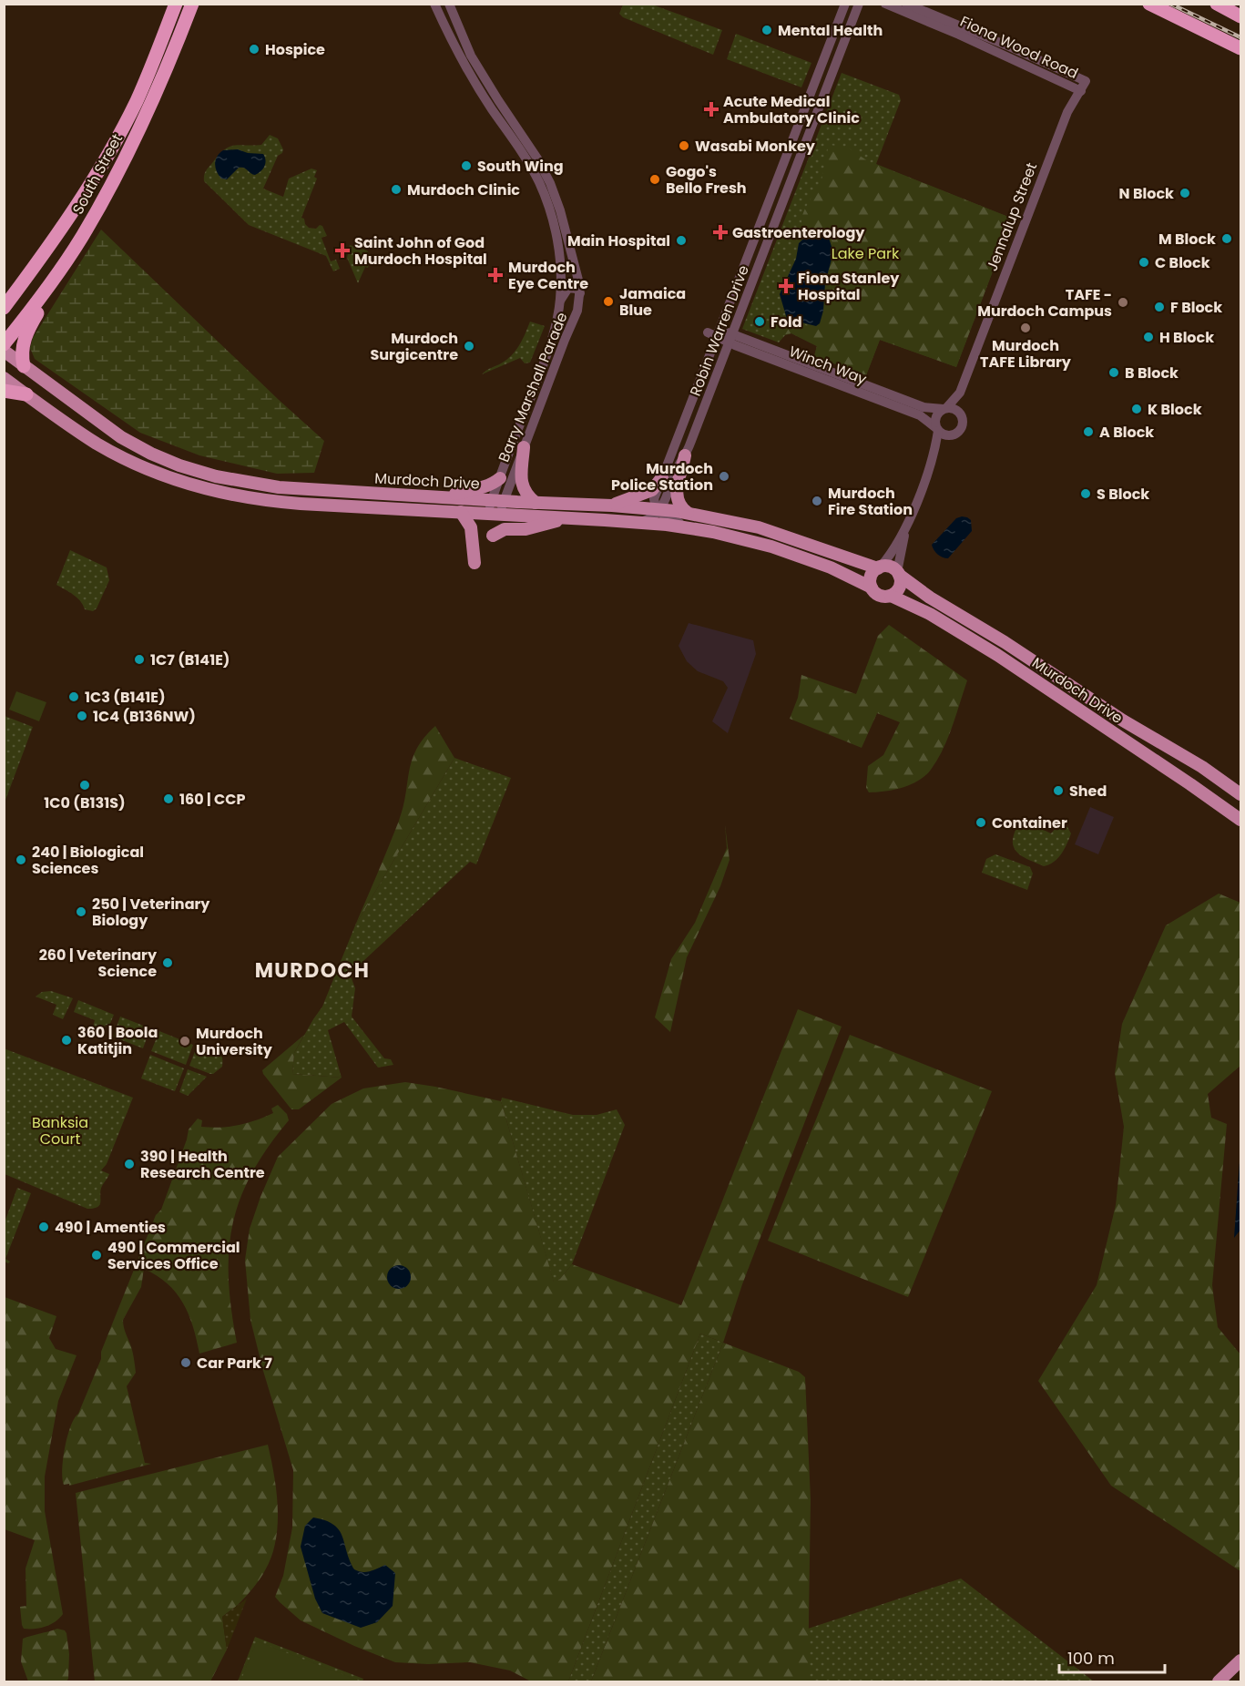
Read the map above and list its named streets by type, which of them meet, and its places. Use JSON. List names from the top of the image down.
{
  "streets": {
    "highway": ["South Street"],
    "main road": ["Murdoch Drive"],
    "street": [
      "Fiona Wood Road",
      "Jennalup Street",
      "Robin Warren Drive",
      "Winch Way",
      "Barry Marshall Parade"
    ]
  },
  "crossings": [
    ["Fiona Wood Road", "Jennalup Street"],
    ["Jennalup Street", "Winch Way"],
    ["Jennalup Street", "Murdoch Drive"],
    ["Robin Warren Drive", "Winch Way"],
    ["Robin Warren Drive", "Murdoch Drive"],
    ["Barry Marshall Parade", "Murdoch Drive"]
  ],
  "districts": ["MURDOCH"],
  "parks": ["Lake Park", "Banksia Court"],
  "places": {
    "other": [
      "Mental Health",
      "Hospice",
      "Wasabi Monkey",
      "South Wing",
      "Gogo's Bello Fresh",
      "Murdoch Clinic",
      "N Block",
      "M Block",
      "Main Hospital",
      "C Block",
      "Jamaica Blue",
      "TAFE - Murdoch Campus",
      "F Block",
      "Fold",
      "Murdoch TAFE Library",
      "H Block",
      "Murdoch Surgicentre",
      "B Block",
      "K Block",
      "A Block",
      "Murdoch Police Station",
      "S Block",
      "Murdoch Fire Station",
      "1C7 (B141E)",
      "1C3 (B141E)",
      "1C4 (B136NW)",
      "1C0 (B131S)",
      "Shed",
      "160 | CCP",
      "Container",
      "240 | Biological Sciences",
      "250 | Veterinary Biology",
      "260 | Veterinary Science",
      "360 | Boola Katitjin",
      "Murdoch University",
      "390 | Health Research Centre",
      "490 | Amenties",
      "490 | Commercial Services Office",
      "Car Park 7"
    ],
    "health": [
      "Acute Medical Ambulatory Clinic",
      "Gastroenterology",
      "Saint John of God Murdoch Hospital",
      "Murdoch Eye Centre",
      "Fiona Stanley Hospital"
    ]
  },
  "scale_bar": "100 m"
}
